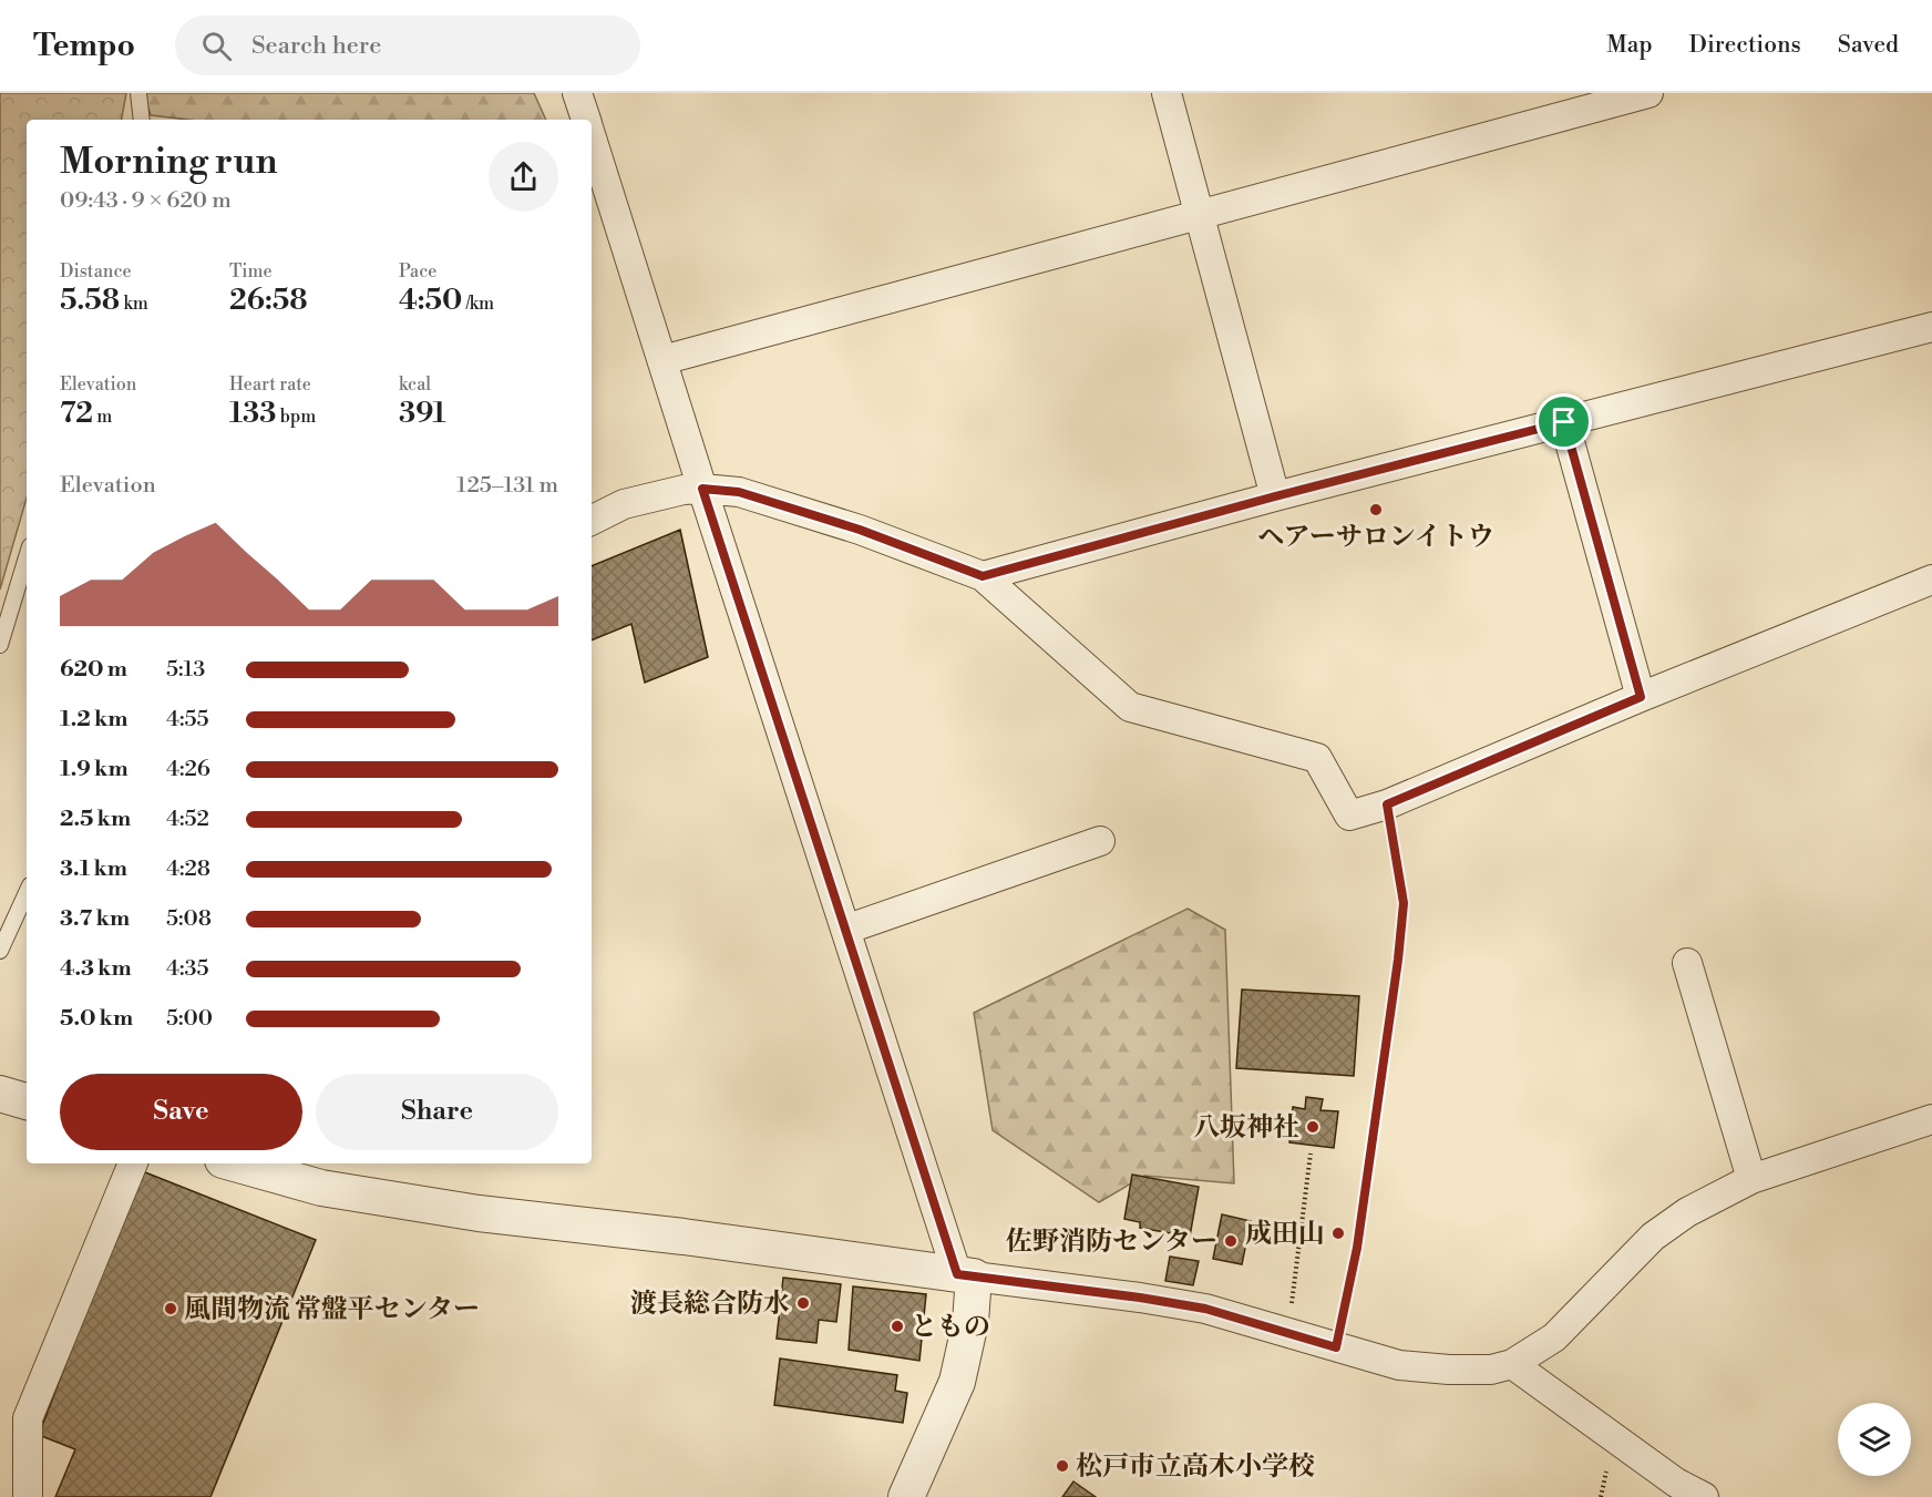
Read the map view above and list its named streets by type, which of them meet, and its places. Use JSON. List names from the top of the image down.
{
  "places": [
    "ヘアーサロンイトウ",
    "八坂神社",
    "成田山",
    "佐野消防センター",
    "渡長総合防水",
    "風間物流 常盤平センター",
    "ともの",
    "松戸市立高木小学校"
  ],
  "page": {
    "header": "Tempo",
    "search": "Search here",
    "nav": ["Map", "Directions", "Saved"],
    "heading": ["Morning run", "09:43 · 9 × 620 m"],
    "stats": [
      ["Distance", "5.58 km"],
      ["Time", "26:58"],
      ["Pace", "4:50 /km"],
      ["Elevation", "72 m"],
      ["Heart rate", "133 bpm"],
      ["kcal", "391"]
    ],
    "chart": ["Elevation", "125–131 m"],
    "list": [
      {
        "name": "620 m",
        "note": "5:13"
      },
      {
        "name": "1.2 km",
        "note": "4:55"
      },
      {
        "name": "1.9 km",
        "note": "4:26"
      },
      {
        "name": "2.5 km",
        "note": "4:52"
      },
      {
        "name": "3.1 km",
        "note": "4:28"
      },
      {
        "name": "3.7 km",
        "note": "5:08"
      },
      {
        "name": "4.3 km",
        "note": "4:35"
      },
      {
        "name": "5.0 km",
        "note": "5:00"
      }
    ],
    "buttons": ["Save", "Share"]
  }
}
